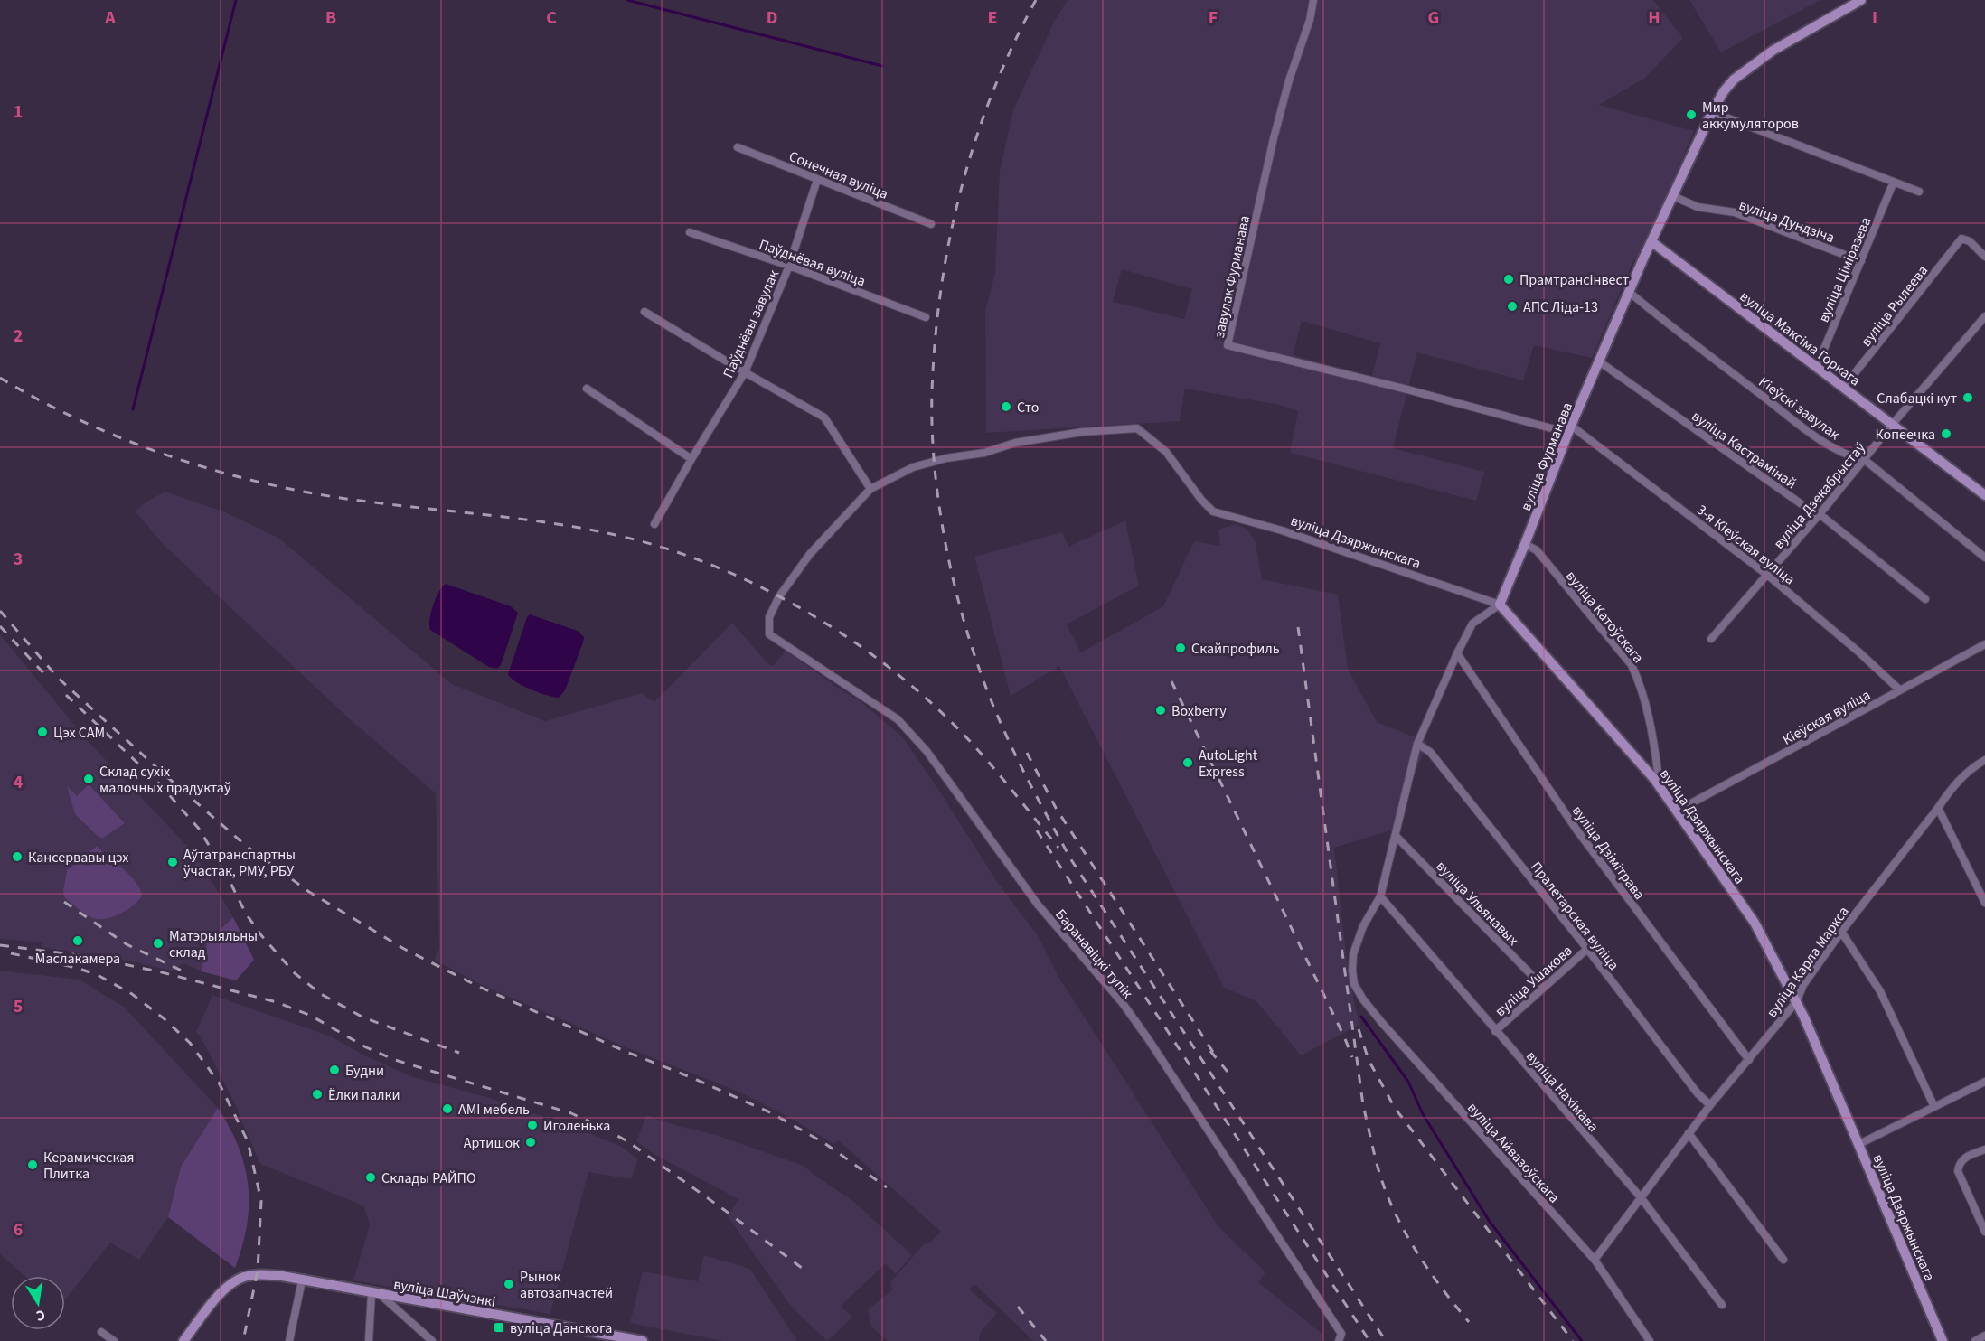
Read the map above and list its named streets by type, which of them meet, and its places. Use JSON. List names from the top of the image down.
{
  "streets": {
    "street": [
      "Сонечная вуліца",
      "вуліца Дундзіча",
      "Паўднёвая вуліца",
      "вуліца Ціміразева",
      "завулак Фурманава",
      "вуліца Рылеева",
      "Паўднёвы завулак",
      "вуліца Максіма Горкага",
      "Кіеўскі завулак",
      "вуліца Кастрамінай",
      "вуліца Фурманава",
      "вуліца Дзекабрыстаў",
      "вуліца Дзяржынскага",
      "3-я Кіеўская вуліца",
      "вуліца Катоўскага",
      "Кіеўская вуліца",
      "вуліца Дзімітрава",
      "вуліца Ульянавых",
      "Пралетарская вуліца",
      "Баранавіцкі тупік",
      "вуліца Карла Маркса",
      "вуліца Ушакова",
      "вуліца Нахімава",
      "вуліца Айвазоўскага",
      "вуліца Шаўчэнкі"
    ]
  },
  "crossings": [
    ["Сонечная вуліца", "Паўднёвы завулак"],
    ["вуліца Дундзіча", "вуліца Ціміразева"],
    ["вуліца Дундзіча", "вуліца Фурманава"],
    ["Паўднёвая вуліца", "Паўднёвы завулак"],
    ["вуліца Ціміразева", "вуліца Максіма Горкага"],
    ["завулак Фурманава", "вуліца Фурманава"],
    ["завулак Фурманава", "3-я Кіеўская вуліца"],
    ["вуліца Рылеева", "вуліца Максіма Горкага"],
    ["вуліца Максіма Горкага", "вуліца Фурманава"],
    ["вуліца Максіма Горкага", "вуліца Дзекабрыстаў"],
    ["Кіеўскі завулак", "вуліца Фурманава"],
    ["Кіеўскі завулак", "вуліца Дзекабрыстаў"],
    ["вуліца Кастрамінай", "вуліца Фурманава"],
    ["вуліца Кастрамінай", "вуліца Дзекабрыстаў"],
    ["вуліца Фурманава", "вуліца Дзяржынскага"],
    ["вуліца Фурманава", "3-я Кіеўская вуліца"],
    ["вуліца Фурманава", "вуліца Катоўскага"],
    ["вуліца Дзекабрыстаў", "3-я Кіеўская вуліца"],
    ["вуліца Дзяржынскага", "вуліца Катоўскага"],
    ["вуліца Дзяржынскага", "Кіеўская вуліца"],
    ["вуліца Дзяржынскага", "Баранавіцкі тупік"],
    ["вуліца Дзяржынскага", "вуліца Карла Маркса"],
    ["3-я Кіеўская вуліца", "Кіеўская вуліца"],
    ["вуліца Дзімітрава", "вуліца Карла Маркса"],
    ["вуліца Ульянавых", "вуліца Ушакова"],
    ["Пралетарская вуліца", "вуліца Карла Маркса"],
    ["Пралетарская вуліца", "вуліца Ушакова"],
    ["вуліца Карла Маркса", "вуліца Нахімава"],
    ["вуліца Карла Маркса", "вуліца Айвазоўскага"],
    ["вуліца Ушакова", "вуліца Нахімава"],
    ["вуліца Нахімава", "вуліца Айвазоўскага"]
  ],
  "places": {
    "other": [
      "Мир аккумуляторов",
      "Прамтрансінвест",
      "АПС Ліда-13",
      "Слабацкі кут",
      "Сто",
      "Копеечка",
      "Скайпрофиль",
      "Boxberry",
      "Цэх САМ",
      "AutoLight Express",
      "Склад сухіх малочных прадуктаў",
      "Кансервавы цэх",
      "Аўтатранспартны ўчастак, РМУ, РБУ",
      "Маслакамера",
      "Матэрыяльны склад",
      "Будни",
      "Ёлки палки",
      "AMI мебель",
      "Иголенька",
      "Артишок",
      "Керамическая Плитка",
      "Склады РАЙПО",
      "Рынок автозапчастей"
    ],
    "transit": ["вуліца Данскога"]
  },
  "north": "bottom",
  "grid": {
    "columns": [
      "A",
      "B",
      "C",
      "D",
      "E",
      "F",
      "G",
      "H",
      "I"
    ],
    "rows": [
      "1",
      "2",
      "3",
      "4",
      "5",
      "6"
    ]
  }
}
